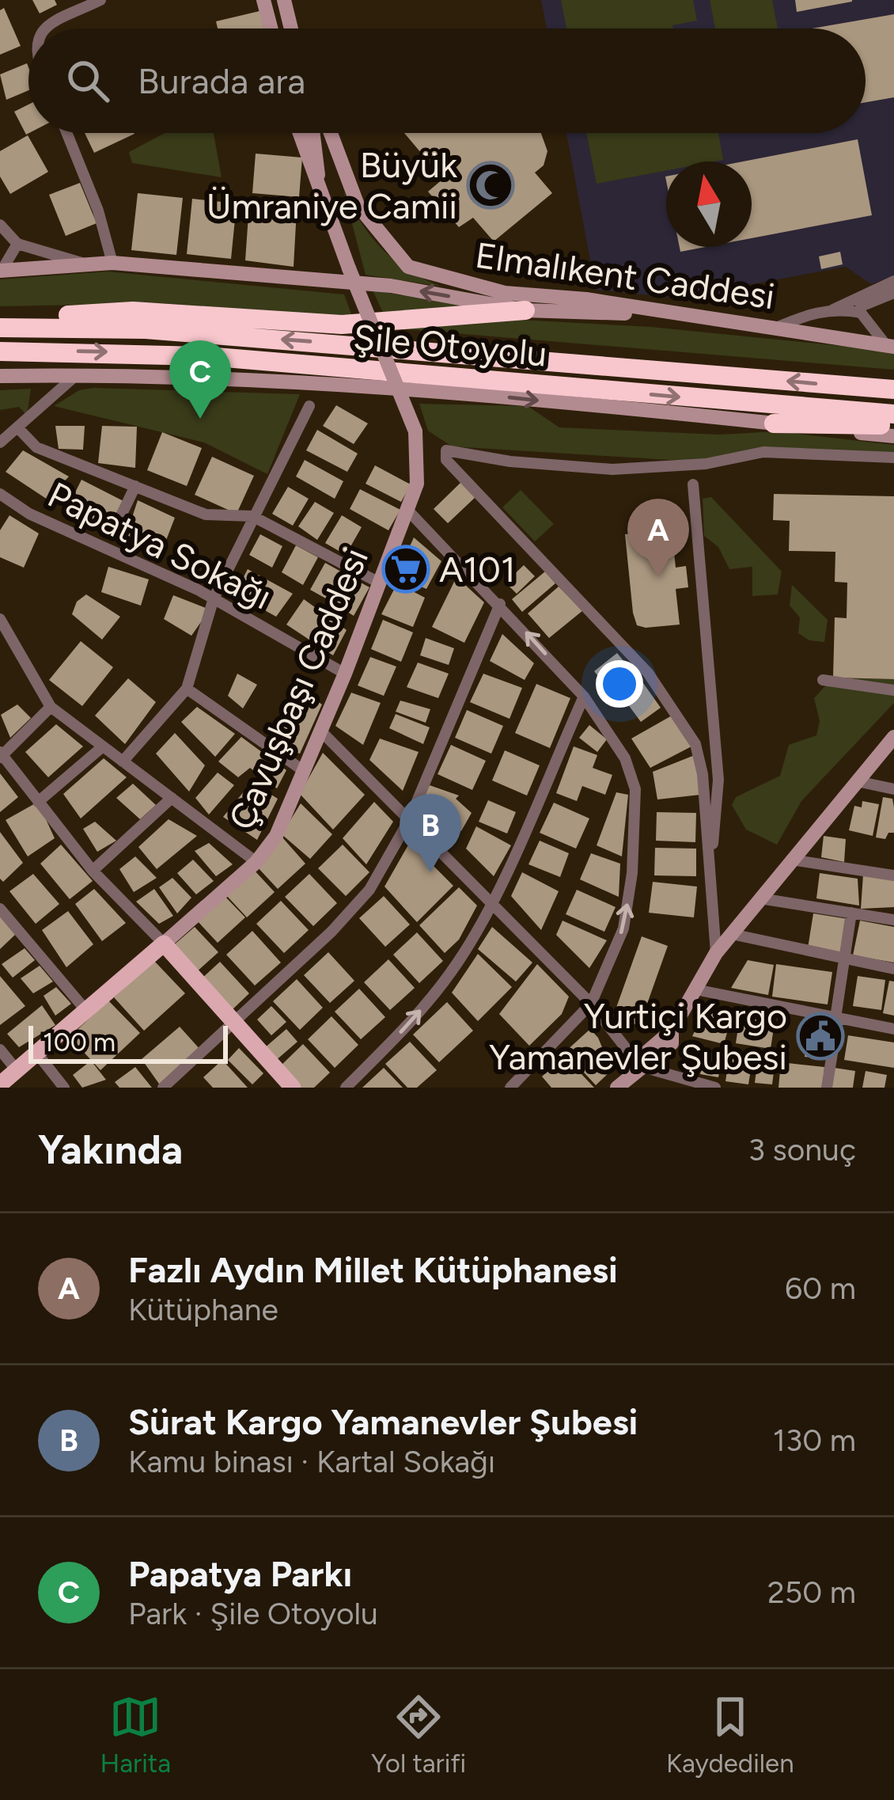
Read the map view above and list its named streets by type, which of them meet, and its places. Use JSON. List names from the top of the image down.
{
  "streets": {
    "highway": ["Şile Otoyolu"],
    "main road": ["Elmalıkent Caddesi", "Çavuşbaşı Caddesi"],
    "street": ["Papatya Sokağı"]
  },
  "crossings": [
    ["Papatya Sokağı", "Çavuşbaşı Caddesi"]
  ],
  "places": {
    "mosque": ["Büyük Ümraniye Camii"],
    "supermarket": ["A101"],
    "public building": ["Yurtiçi Kargo Yamanevler Şubesi"]
  },
  "scale_bar": "100 m",
  "north": "top",
  "page": {
    "search": "Burada ara",
    "pins": ["C", "A", "B"],
    "scale": "100 m",
    "heading": ["Yakında", "3 sonuç"],
    "list": [
      {
        "mark": "A",
        "name": "Fazlı Aydın Millet Kütüphanesi",
        "note": "Kütüphane",
        "value": "60 m"
      },
      {
        "mark": "B",
        "name": "Sürat Kargo Yamanevler Şubesi",
        "note": "Kamu binası · Kartal Sokağı",
        "value": "130 m"
      },
      {
        "mark": "C",
        "name": "Papatya Parkı",
        "note": "Park · Şile Otoyolu",
        "value": "250 m"
      }
    ],
    "nav": ["Harita", "Yol tarifi", "Kaydedilen"]
  }
}
